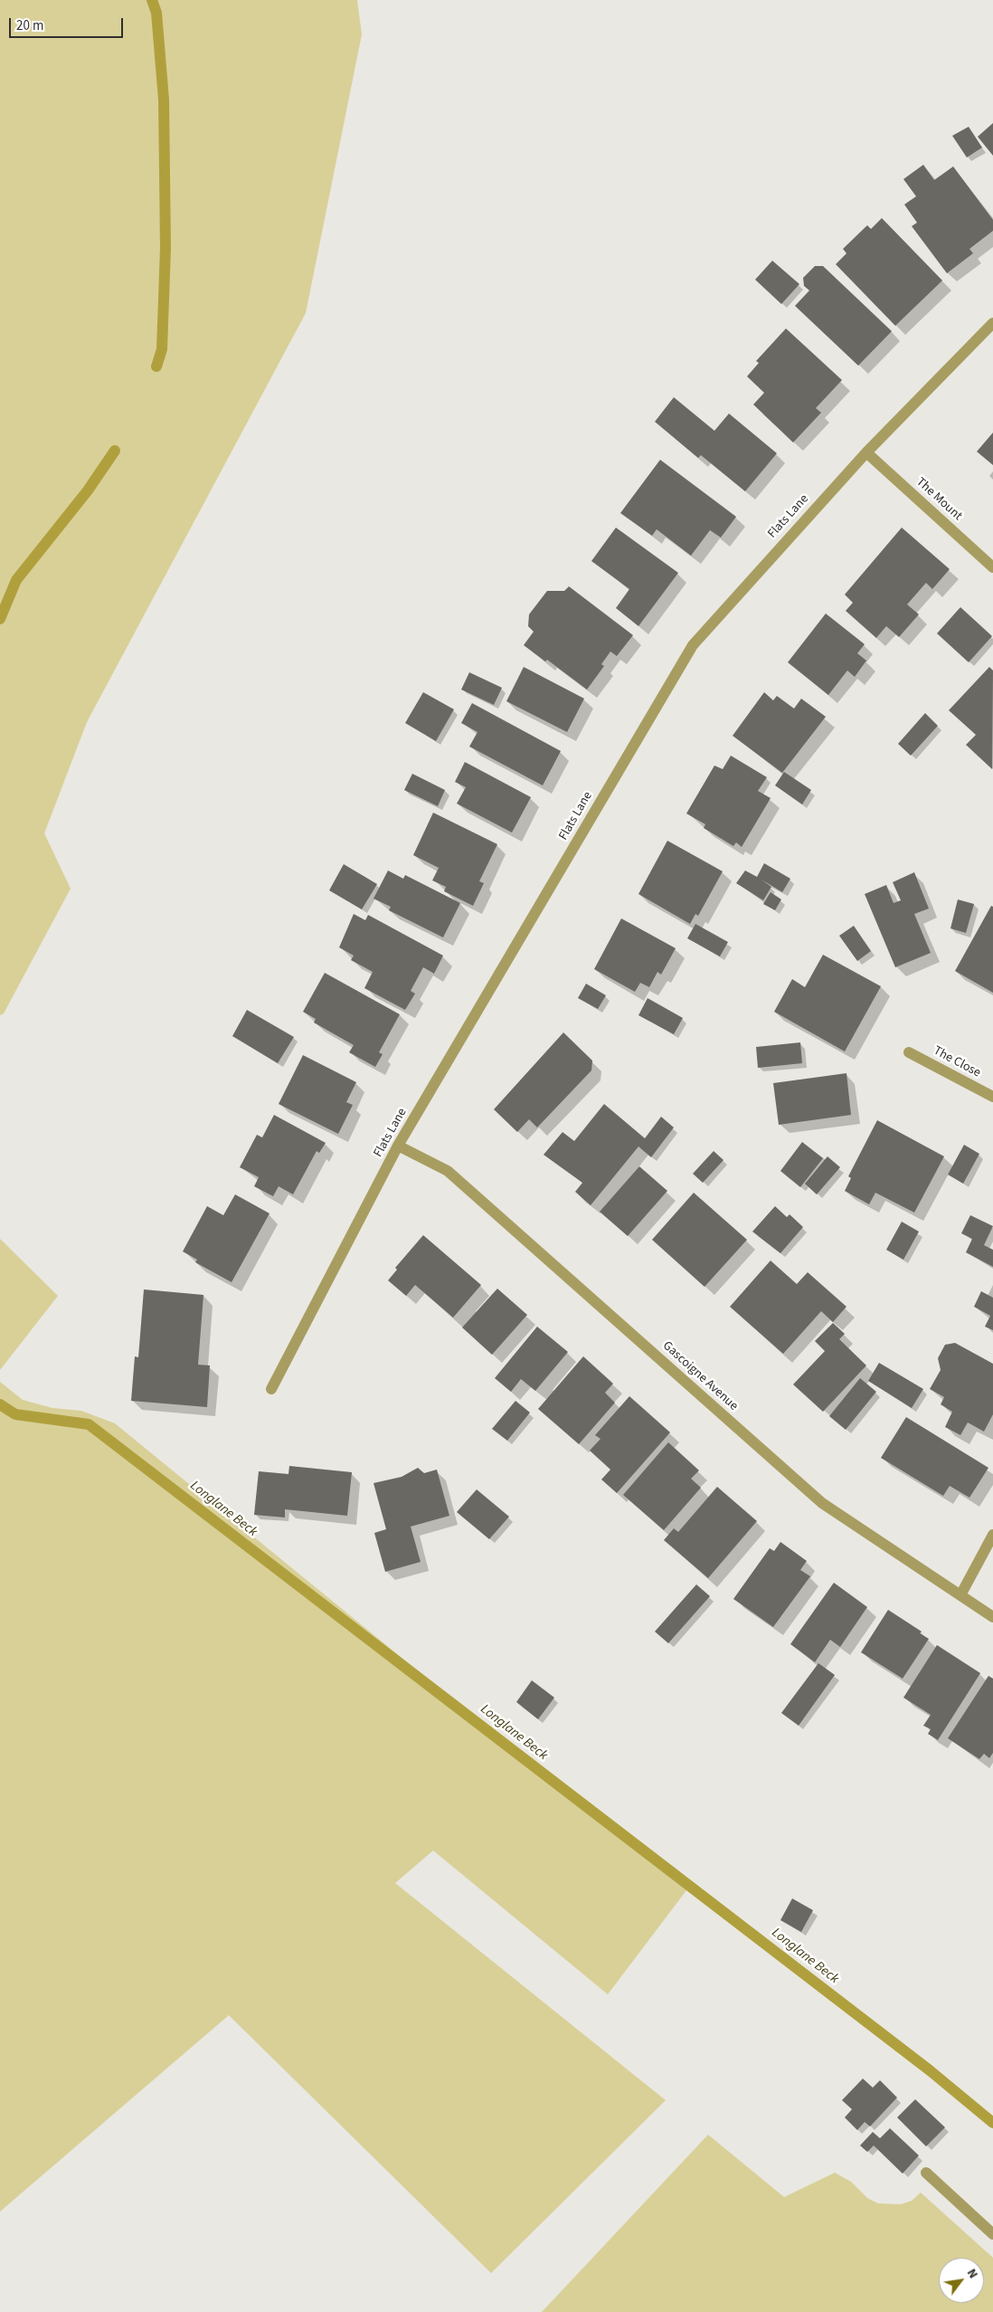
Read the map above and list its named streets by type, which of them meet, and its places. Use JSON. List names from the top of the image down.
{
  "streets": {
    "street": [
      "The Mount",
      "Flats Lane",
      "The Close",
      "Gascoigne Avenue"
    ]
  },
  "crossings": [
    ["The Mount", "Flats Lane"],
    ["Flats Lane", "Gascoigne Avenue"]
  ],
  "water": ["Longlane Beck"],
  "scale_bar": "20 m",
  "north": "top right"
}
